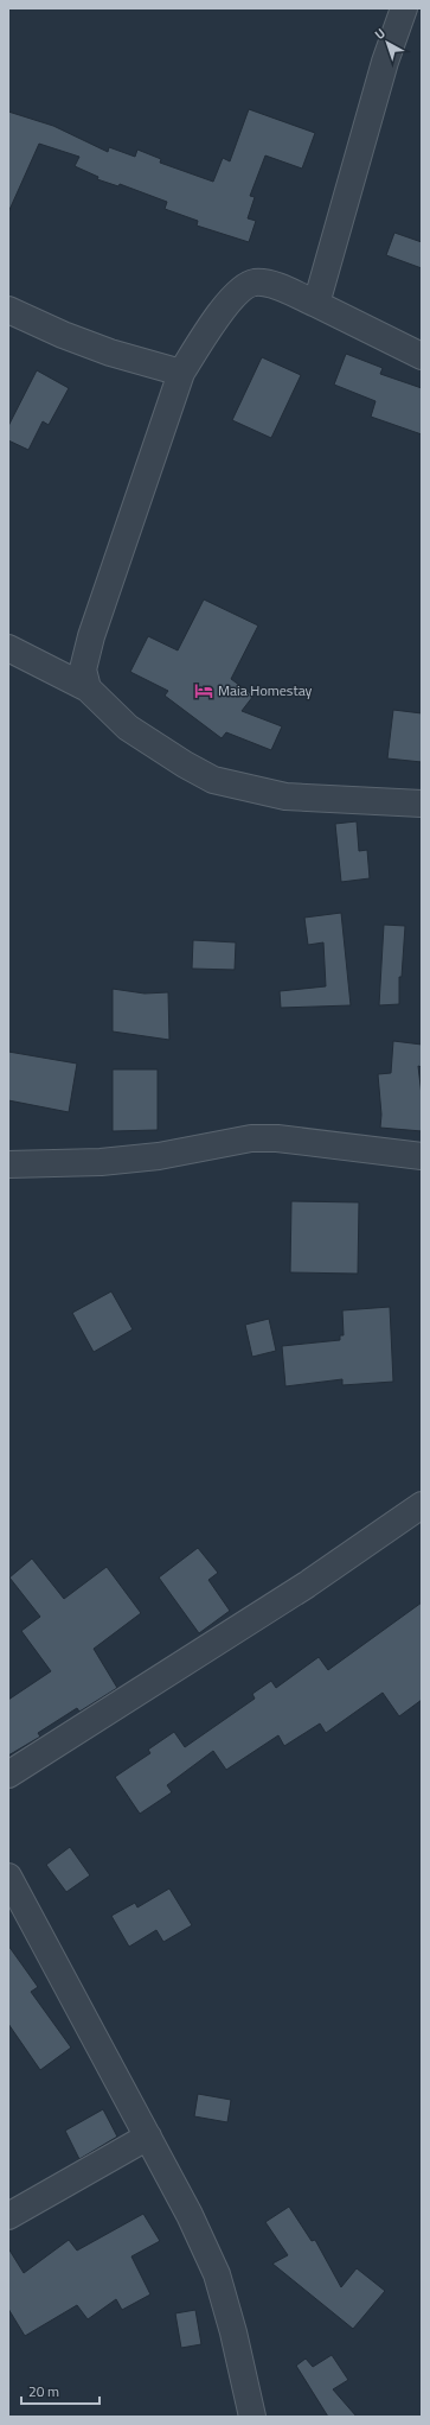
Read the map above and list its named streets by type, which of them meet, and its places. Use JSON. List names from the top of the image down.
{
  "places": {
    "hotel": ["Maia Homestay"]
  },
  "scale_bar": "20 m",
  "north": "top left"
}
